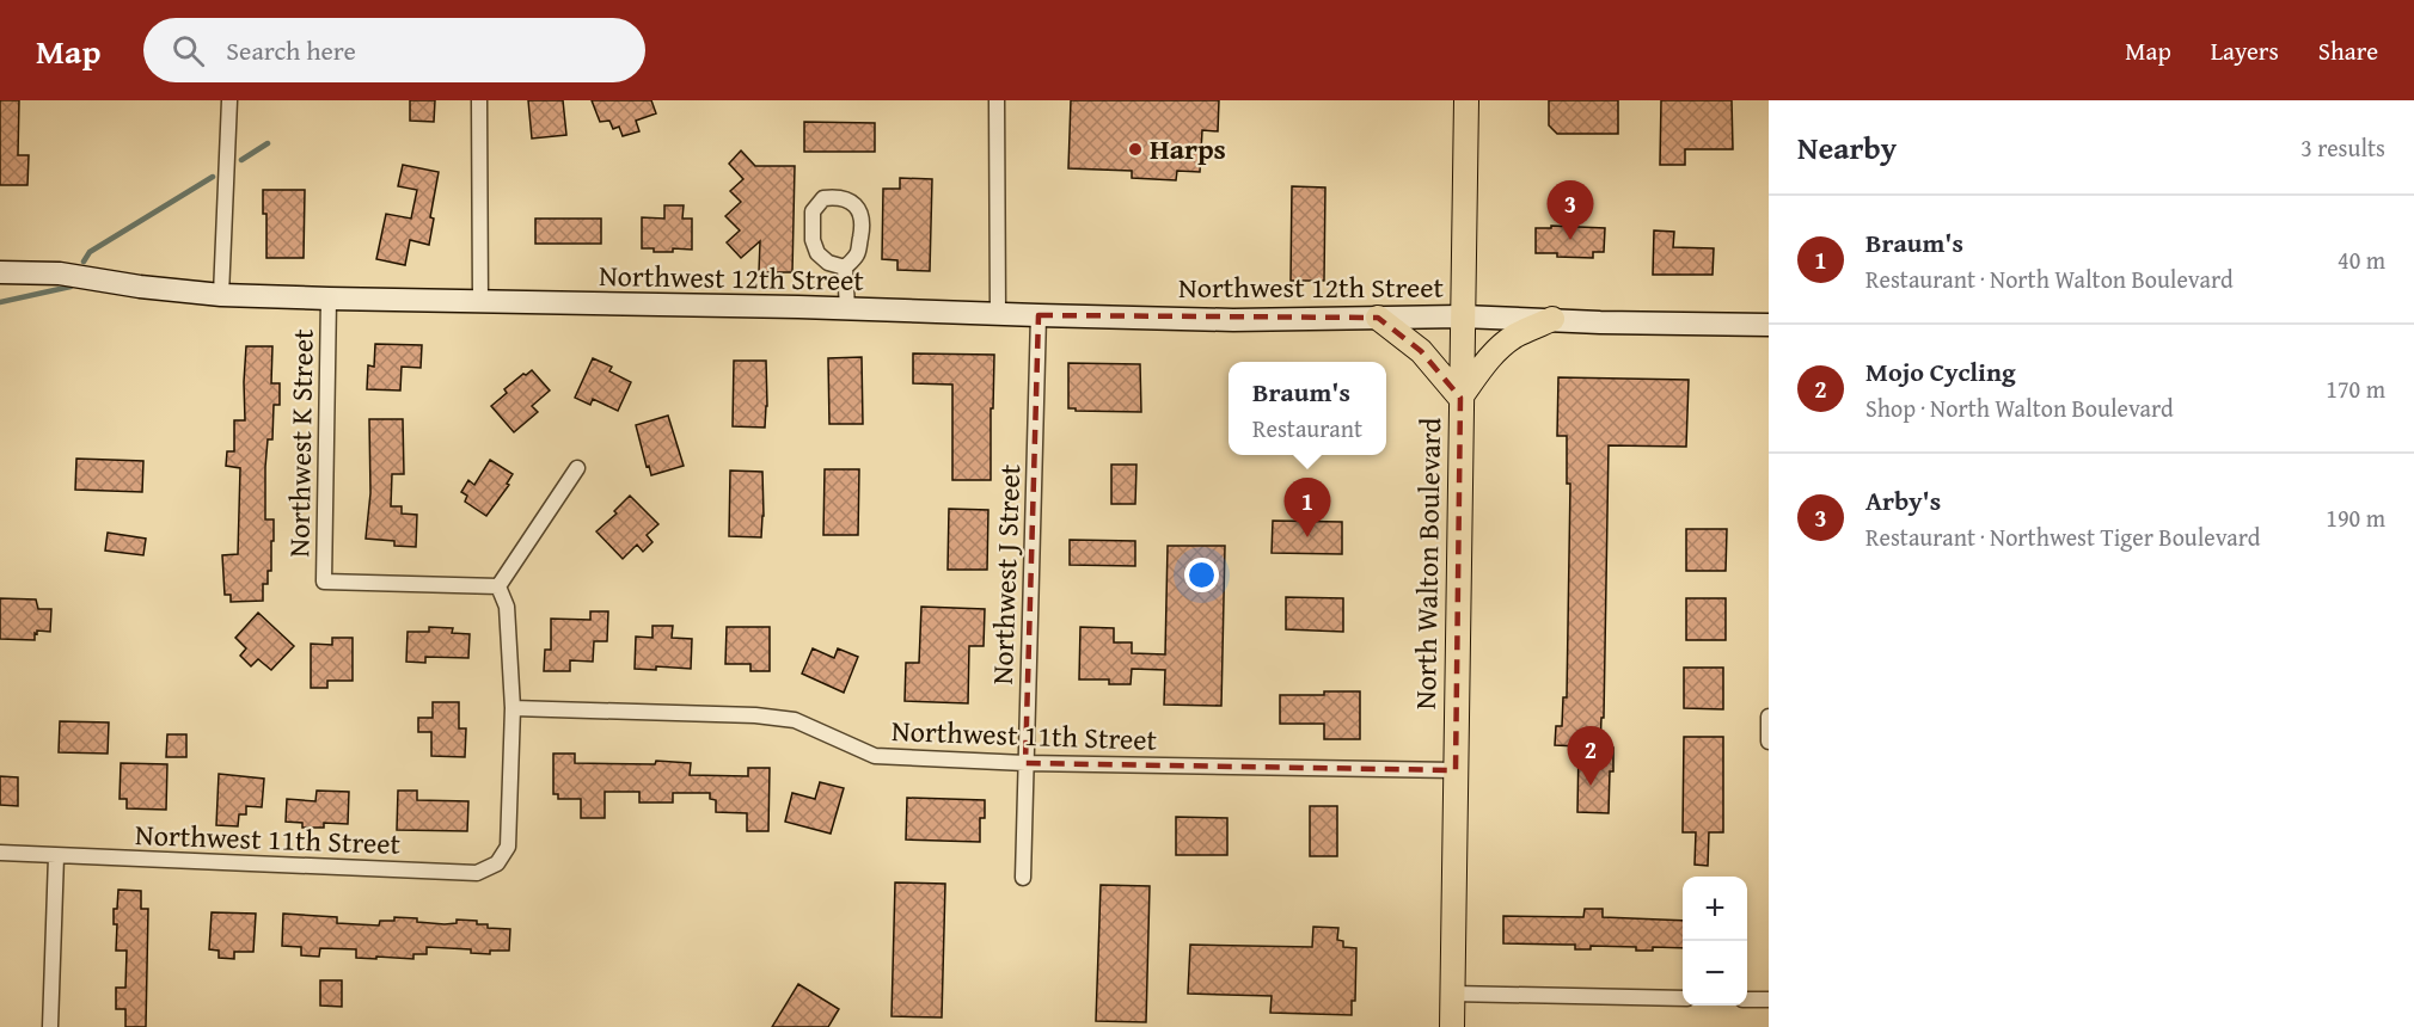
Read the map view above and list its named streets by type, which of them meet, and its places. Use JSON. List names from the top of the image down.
{
  "streets": {
    "main road": ["North Walton Boulevard"],
    "street": [
      "Northwest 12th Street",
      "Northwest K Street",
      "Northwest J Street",
      "Northwest 11th Street"
    ]
  },
  "crossings": [
    ["Northwest 12th Street", "Northwest K Street"],
    ["Northwest 12th Street", "North Walton Boulevard"],
    ["Northwest 12th Street", "Northwest J Street"],
    ["North Walton Boulevard", "Northwest 11th Street"],
    ["Northwest J Street", "Northwest 11th Street"]
  ],
  "places": ["Harps"],
  "page": {
    "header": "Map",
    "search": "Search here",
    "nav": ["Map", "Layers", "Share"],
    "heading": ["Nearby", "3 results"],
    "pins": ["3", "1", "2"],
    "list": [
      {
        "mark": "1",
        "name": "Braum's",
        "note": "Restaurant · North Walton Boulevard",
        "value": "40 m"
      },
      {
        "mark": "2",
        "name": "Mojo Cycling",
        "note": "Shop · North Walton Boulevard",
        "value": "170 m"
      },
      {
        "mark": "3",
        "name": "Arby's",
        "note": "Restaurant · Northwest Tiger Boulevard",
        "value": "190 m"
      }
    ],
    "popup": ["Braum's", "Restaurant"],
    "map_buttons": ["+", "−"]
  }
}
